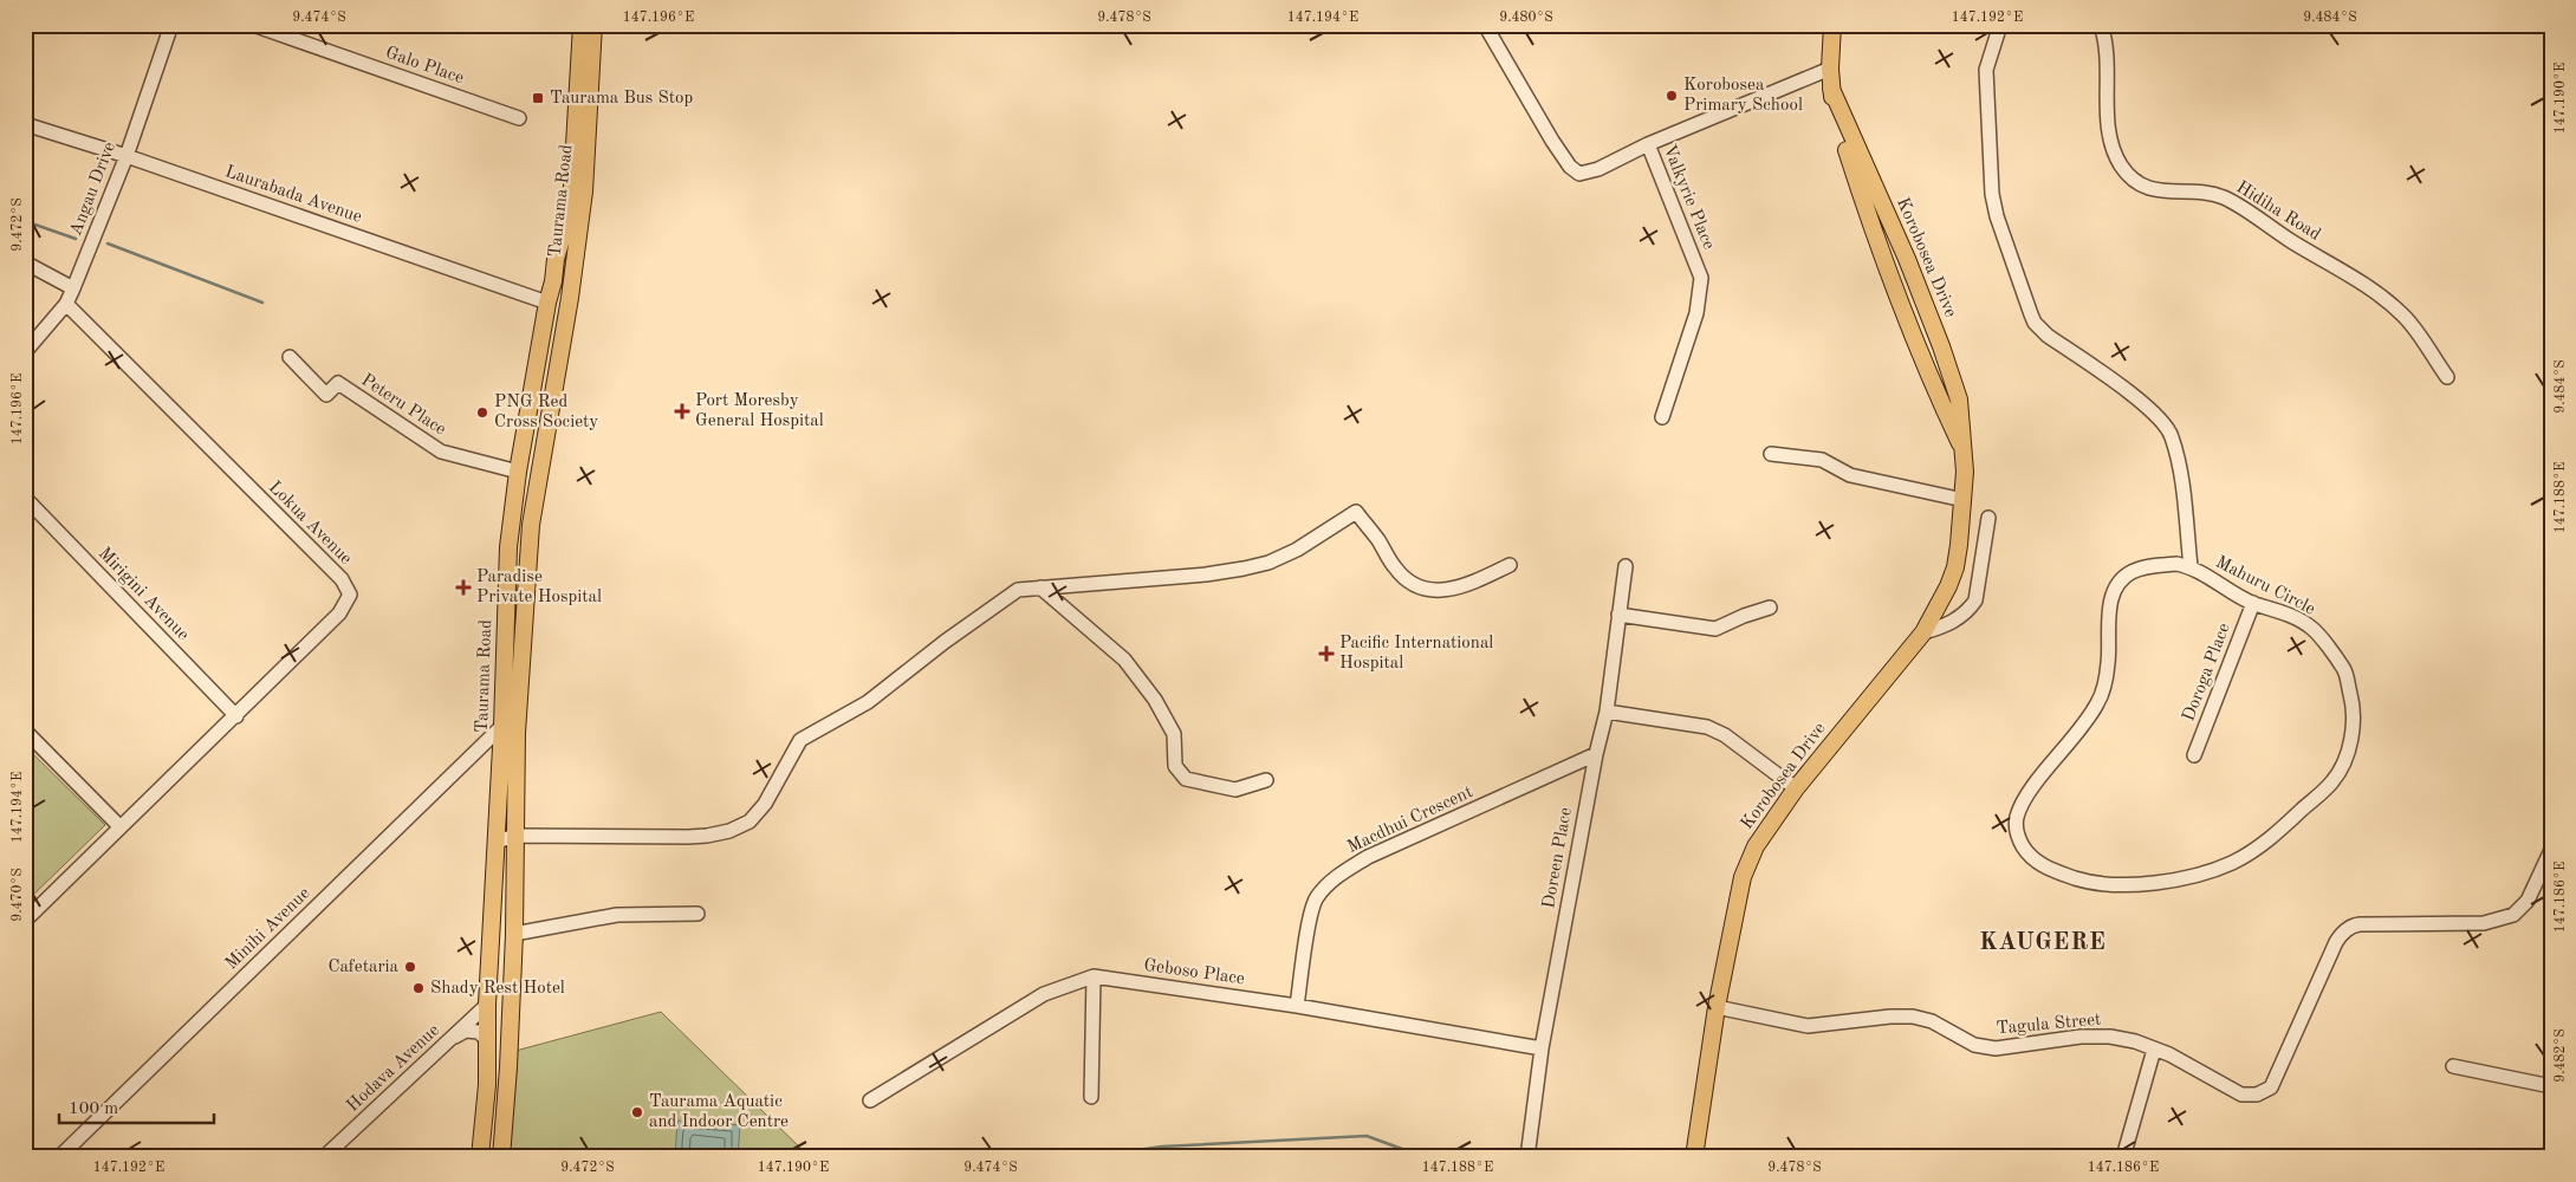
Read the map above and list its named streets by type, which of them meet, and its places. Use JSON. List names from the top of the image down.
{
  "streets": {
    "main road": ["Taurama Road", "Korobosea Drive"],
    "street": [
      "Galo Place",
      "Angau Drive",
      "Laurabada Avenue",
      "Valkyrie Place",
      "Hidiha Road",
      "Peteru Place",
      "Lokua Avenue",
      "Mahuru Circle",
      "Mirigini Avenue",
      "Doroga Place",
      "Macdhui Crescent",
      "Doreen Place",
      "Minihi Avenue",
      "Geboso Place",
      "Tagula Street",
      "Hodava Avenue"
    ]
  },
  "crossings": [
    ["Angau Drive", "Laurabada Avenue"],
    ["Angau Drive", "Lokua Avenue"],
    ["Laurabada Avenue", "Taurama Road"],
    ["Valkyrie Place", "Korobosea Drive"],
    ["Taurama Road", "Peteru Place"],
    ["Taurama Road", "Minihi Avenue"],
    ["Taurama Road", "Hodava Avenue"],
    ["Korobosea Drive", "Tagula Street"],
    ["Lokua Avenue", "Mirigini Avenue"],
    ["Mahuru Circle", "Doroga Place"],
    ["Macdhui Crescent", "Doreen Place"],
    ["Macdhui Crescent", "Geboso Place"],
    ["Doreen Place", "Geboso Place"]
  ],
  "districts": ["KAUGERE"],
  "places": {
    "other": [
      "Korobosea Primary School",
      "PNG Red Cross Society",
      "Cafetaria",
      "Shady Rest Hotel",
      "Taurama Aquatic and Indoor Centre"
    ],
    "transit": ["Taurama Bus Stop"],
    "health": ["Port Moresby General Hospital", "Paradise Private Hospital", "Pacific International Hospital"]
  },
  "scale_bar": "100 m",
  "coordinates": [
    "9.474°S",
    "147.196°E",
    "9.478°S",
    "147.194°E",
    "9.480°S",
    "147.192°E",
    "9.484°S",
    "147.190°E",
    "9.472°S",
    "147.188°E",
    "9.470°S",
    "147.186°E",
    "9.482°S"
  ]
}
